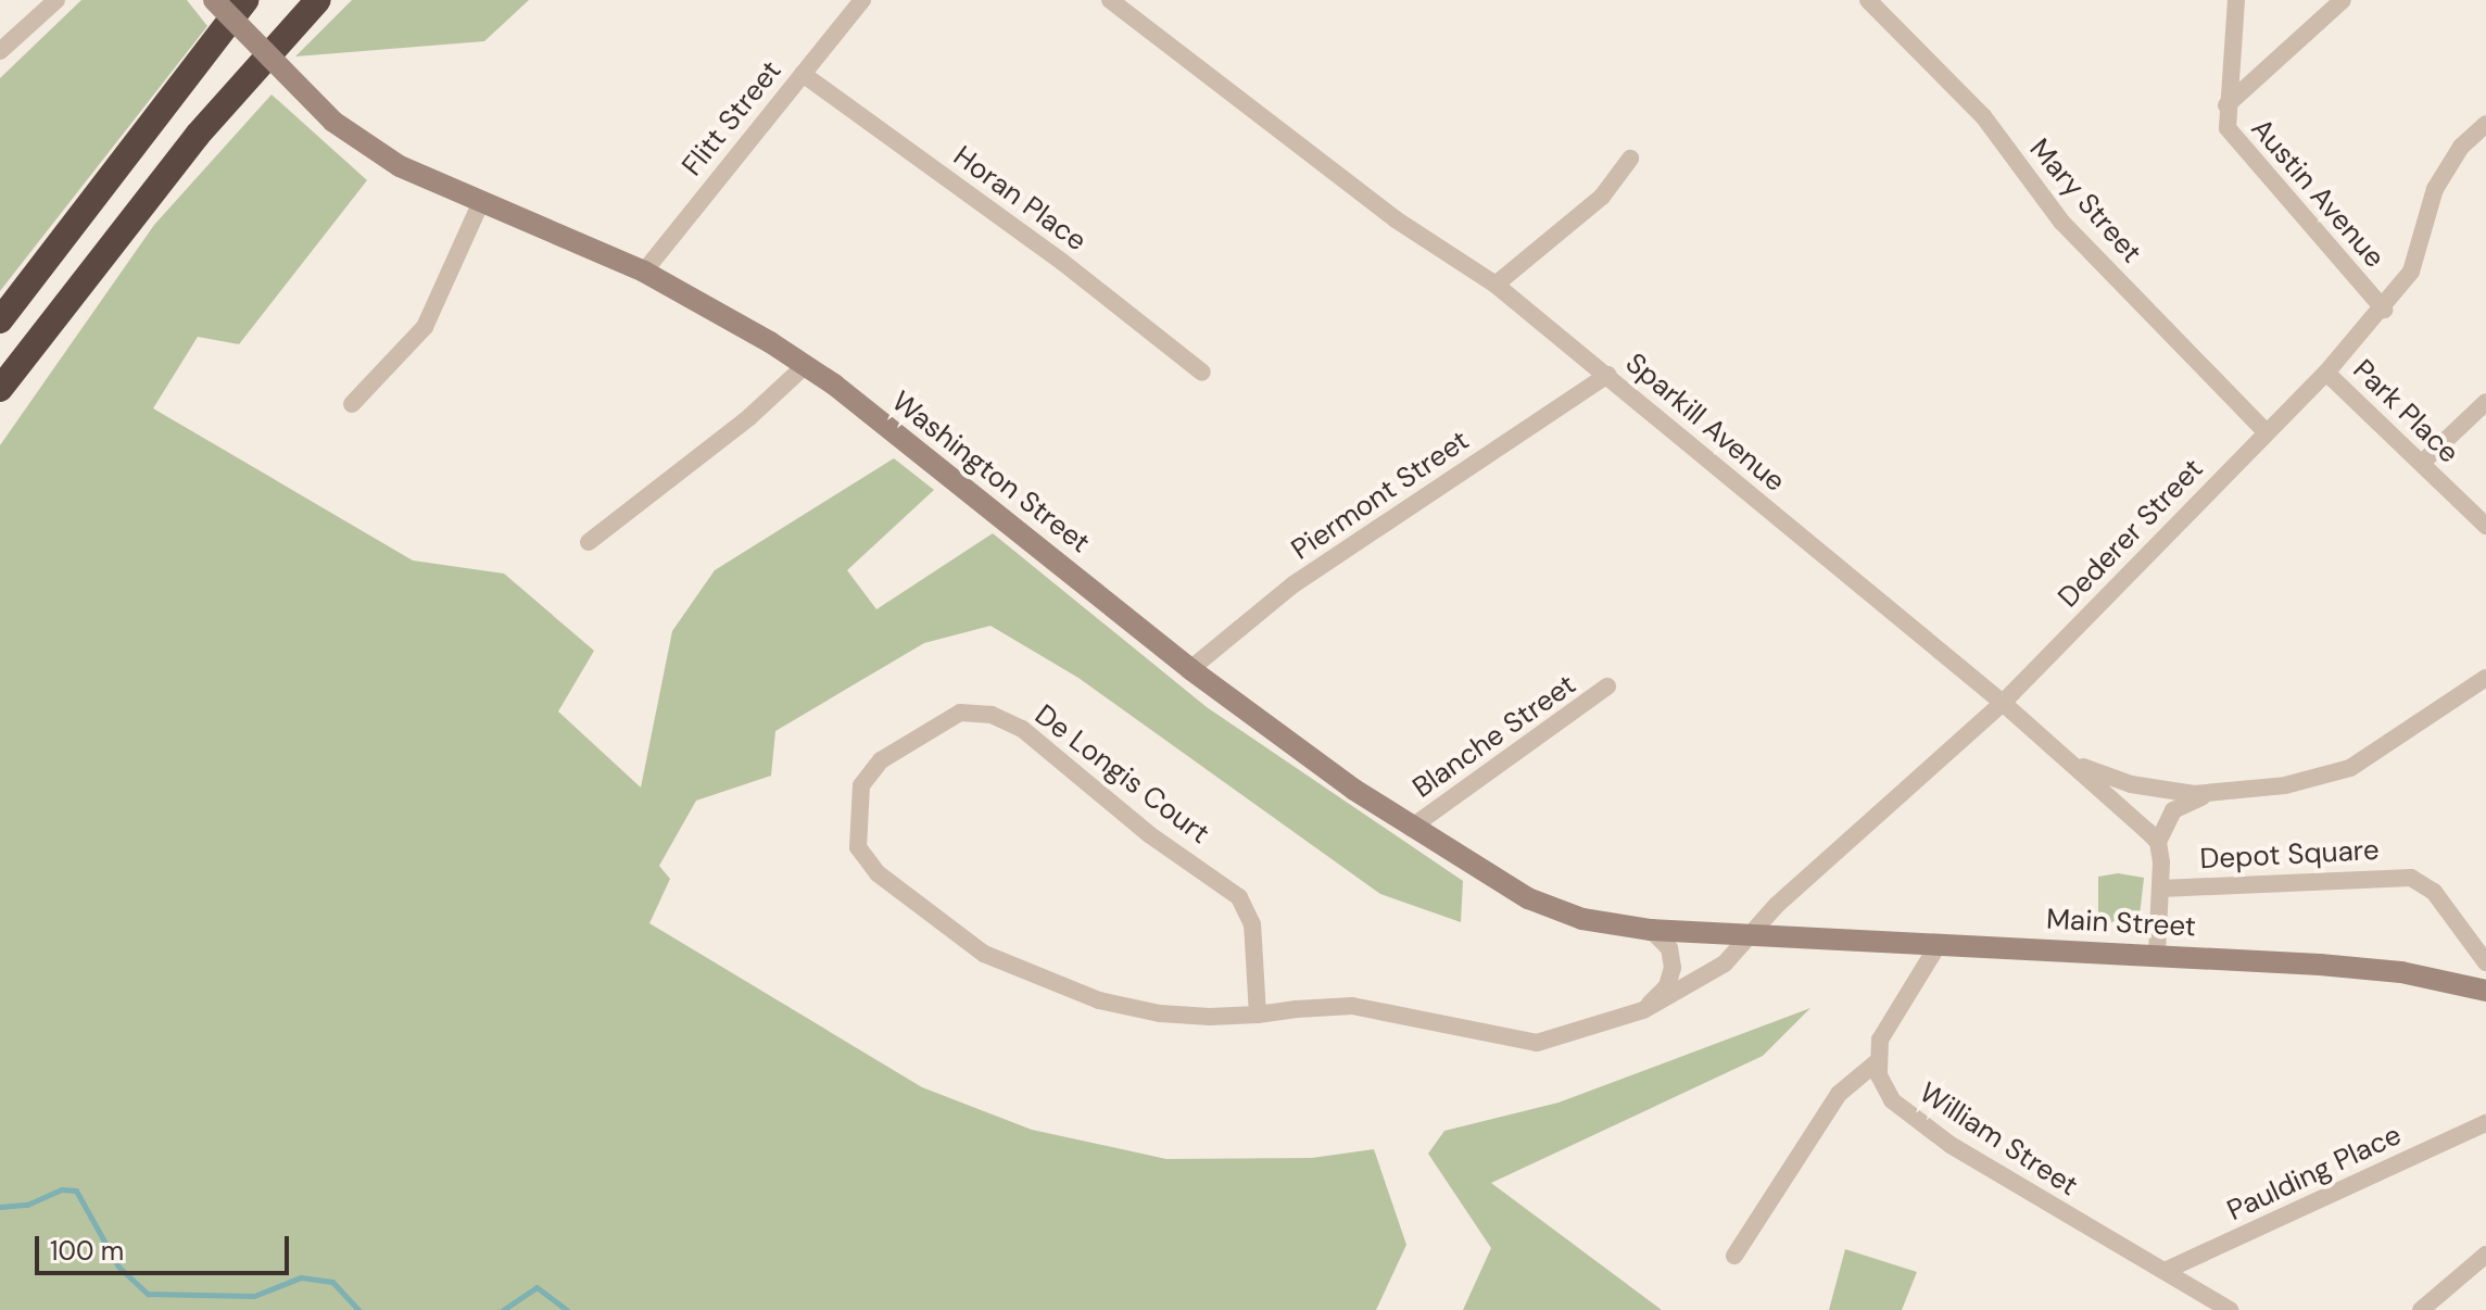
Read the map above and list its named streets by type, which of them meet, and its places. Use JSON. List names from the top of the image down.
{
  "streets": {
    "main road": ["Washington Street", "Main Street"],
    "street": [
      "Flitt Street",
      "Austin Avenue",
      "Horan Place",
      "Mary Street",
      "Park Place",
      "Sparkill Avenue",
      "Piermont Street",
      "Dederer Street",
      "Blanche Street",
      "De Longis Court",
      "Depot Square",
      "William Street",
      "Paulding Place"
    ]
  },
  "crossings": [
    ["Flitt Street", "Horan Place"],
    ["Flitt Street", "Washington Street"],
    ["Austin Avenue", "Dederer Street"],
    ["Mary Street", "Dederer Street"],
    ["Park Place", "Dederer Street"],
    ["Sparkill Avenue", "Piermont Street"],
    ["Sparkill Avenue", "Dederer Street"],
    ["Washington Street", "Piermont Street"],
    ["Washington Street", "Dederer Street"],
    ["Washington Street", "Blanche Street"],
    ["Washington Street", "Main Street"],
    ["Dederer Street", "De Longis Court"],
    ["Dederer Street", "Main Street"],
    ["William Street", "Paulding Place"]
  ],
  "scale_bar": "100 m"
}
